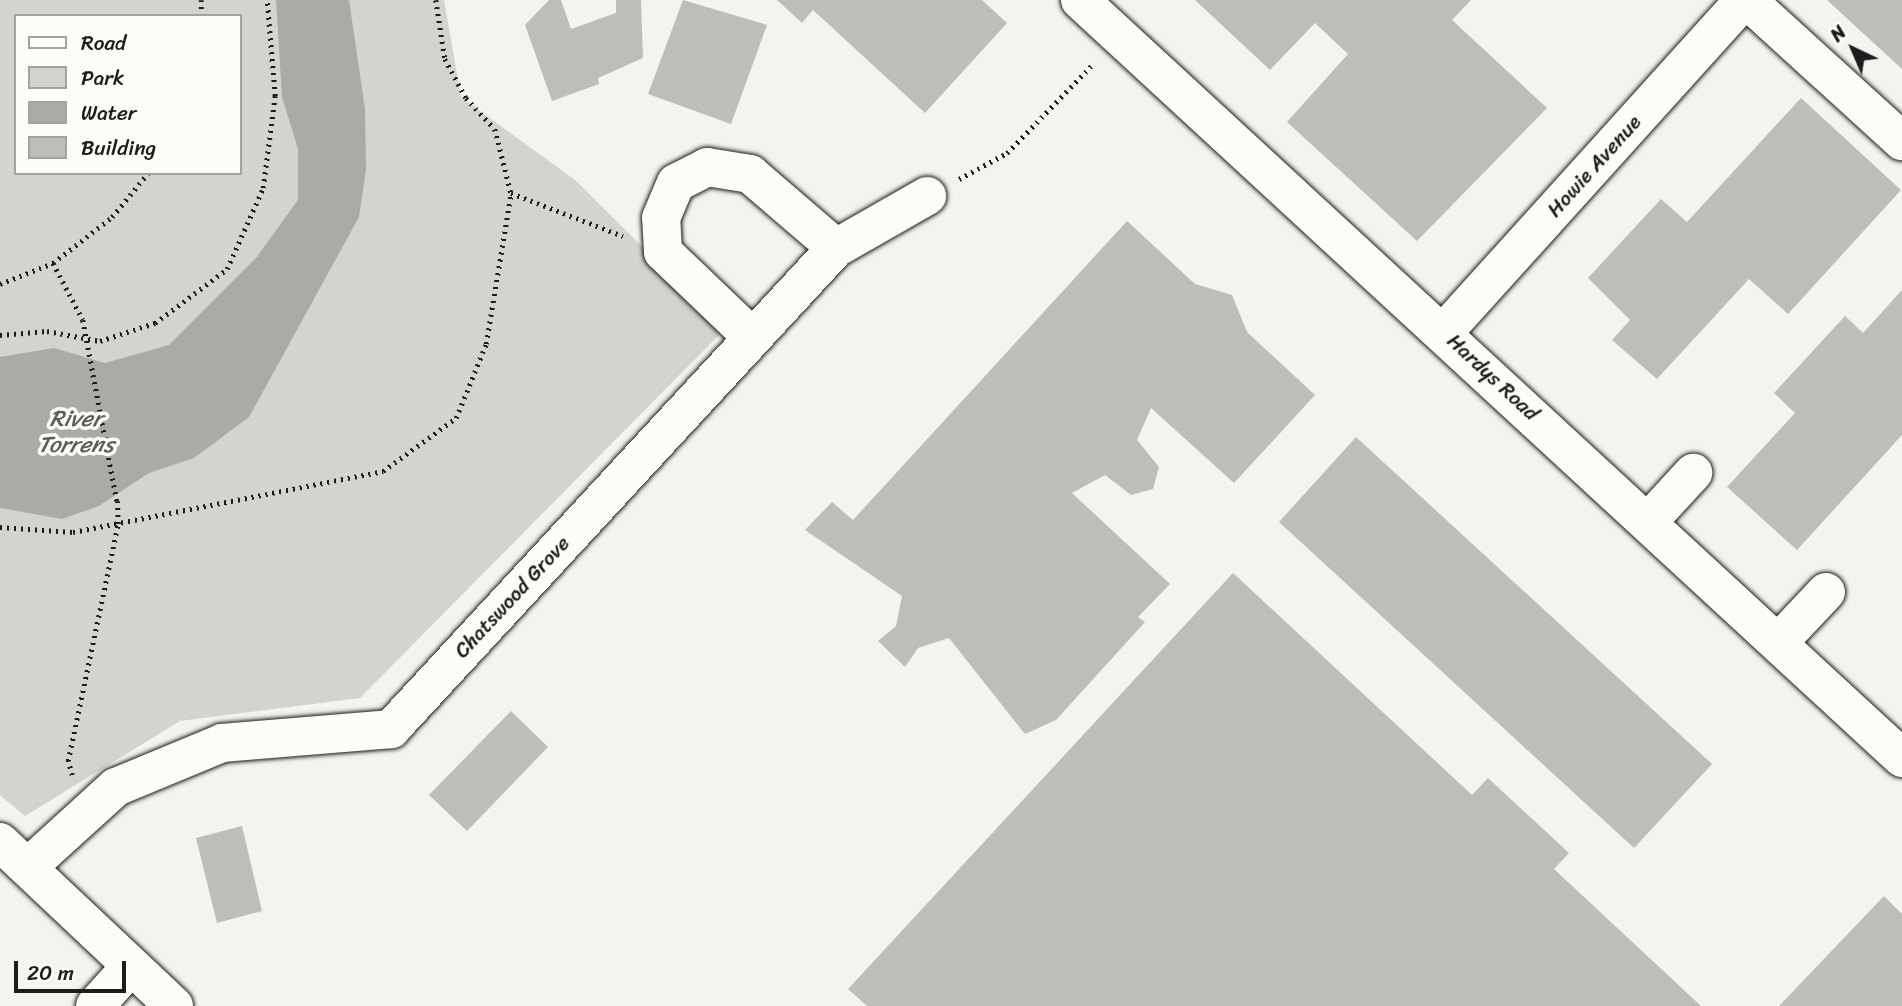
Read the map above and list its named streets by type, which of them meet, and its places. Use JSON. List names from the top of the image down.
{
  "streets": {
    "street": ["Howie Avenue", "Hardys Road", "Chatswood Grove"]
  },
  "crossings": [
    ["Howie Avenue", "Hardys Road"]
  ],
  "water": ["River Torrens"],
  "legend": [
    "Road",
    "Park",
    "Water",
    "Building"
  ],
  "scale_bar": "20 m",
  "north": "top left"
}
